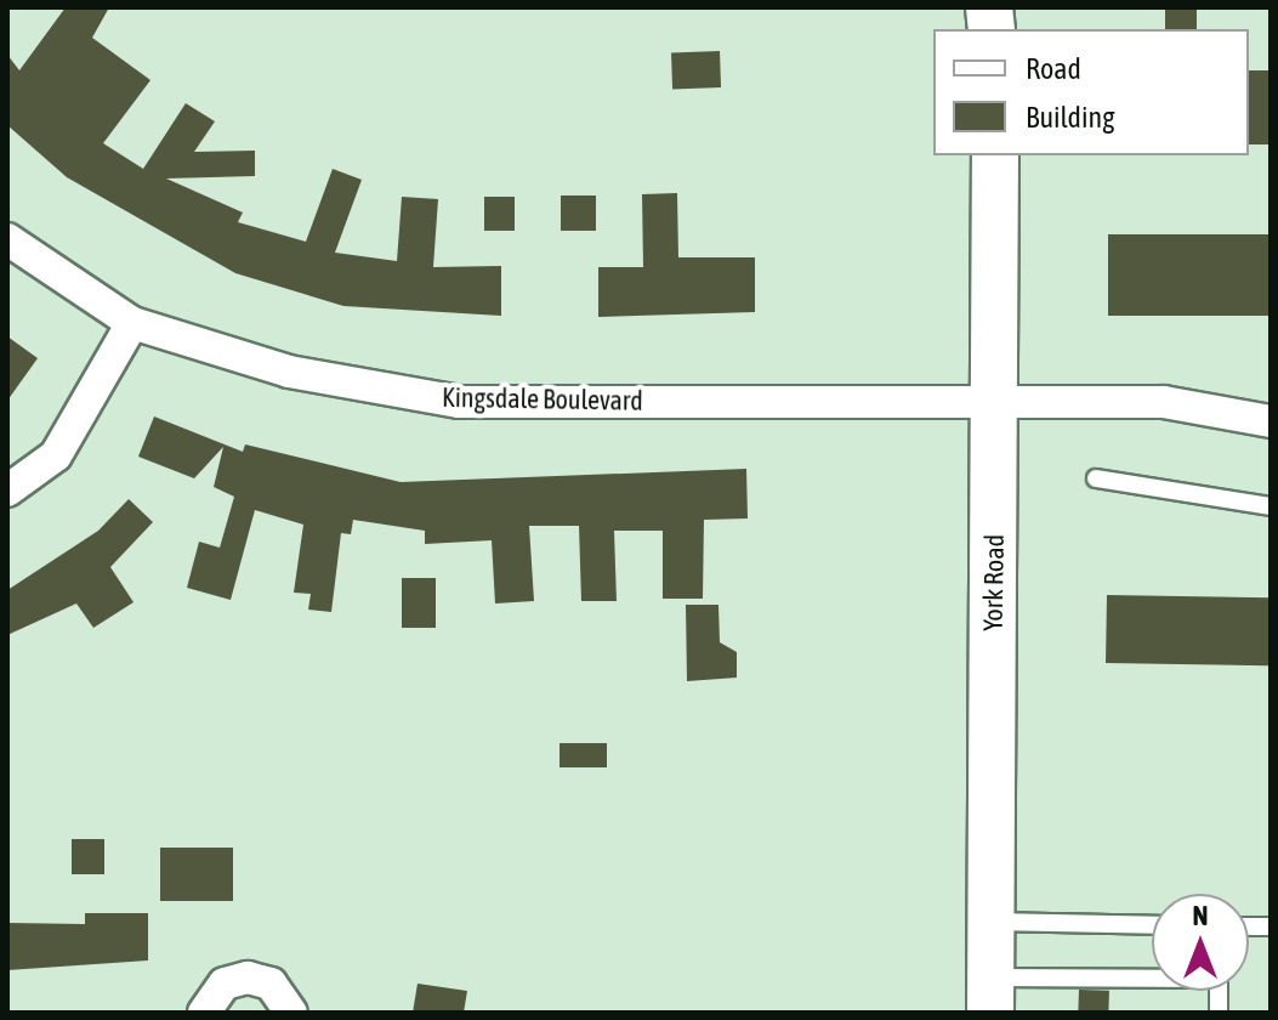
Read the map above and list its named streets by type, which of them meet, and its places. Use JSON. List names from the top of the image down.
{
  "streets": {
    "main road": ["York Road"],
    "street": ["Kingsdale Boulevard"]
  },
  "crossings": [
    ["Kingsdale Boulevard", "York Road"]
  ],
  "legend": ["Road", "Building"],
  "north": "top"
}
